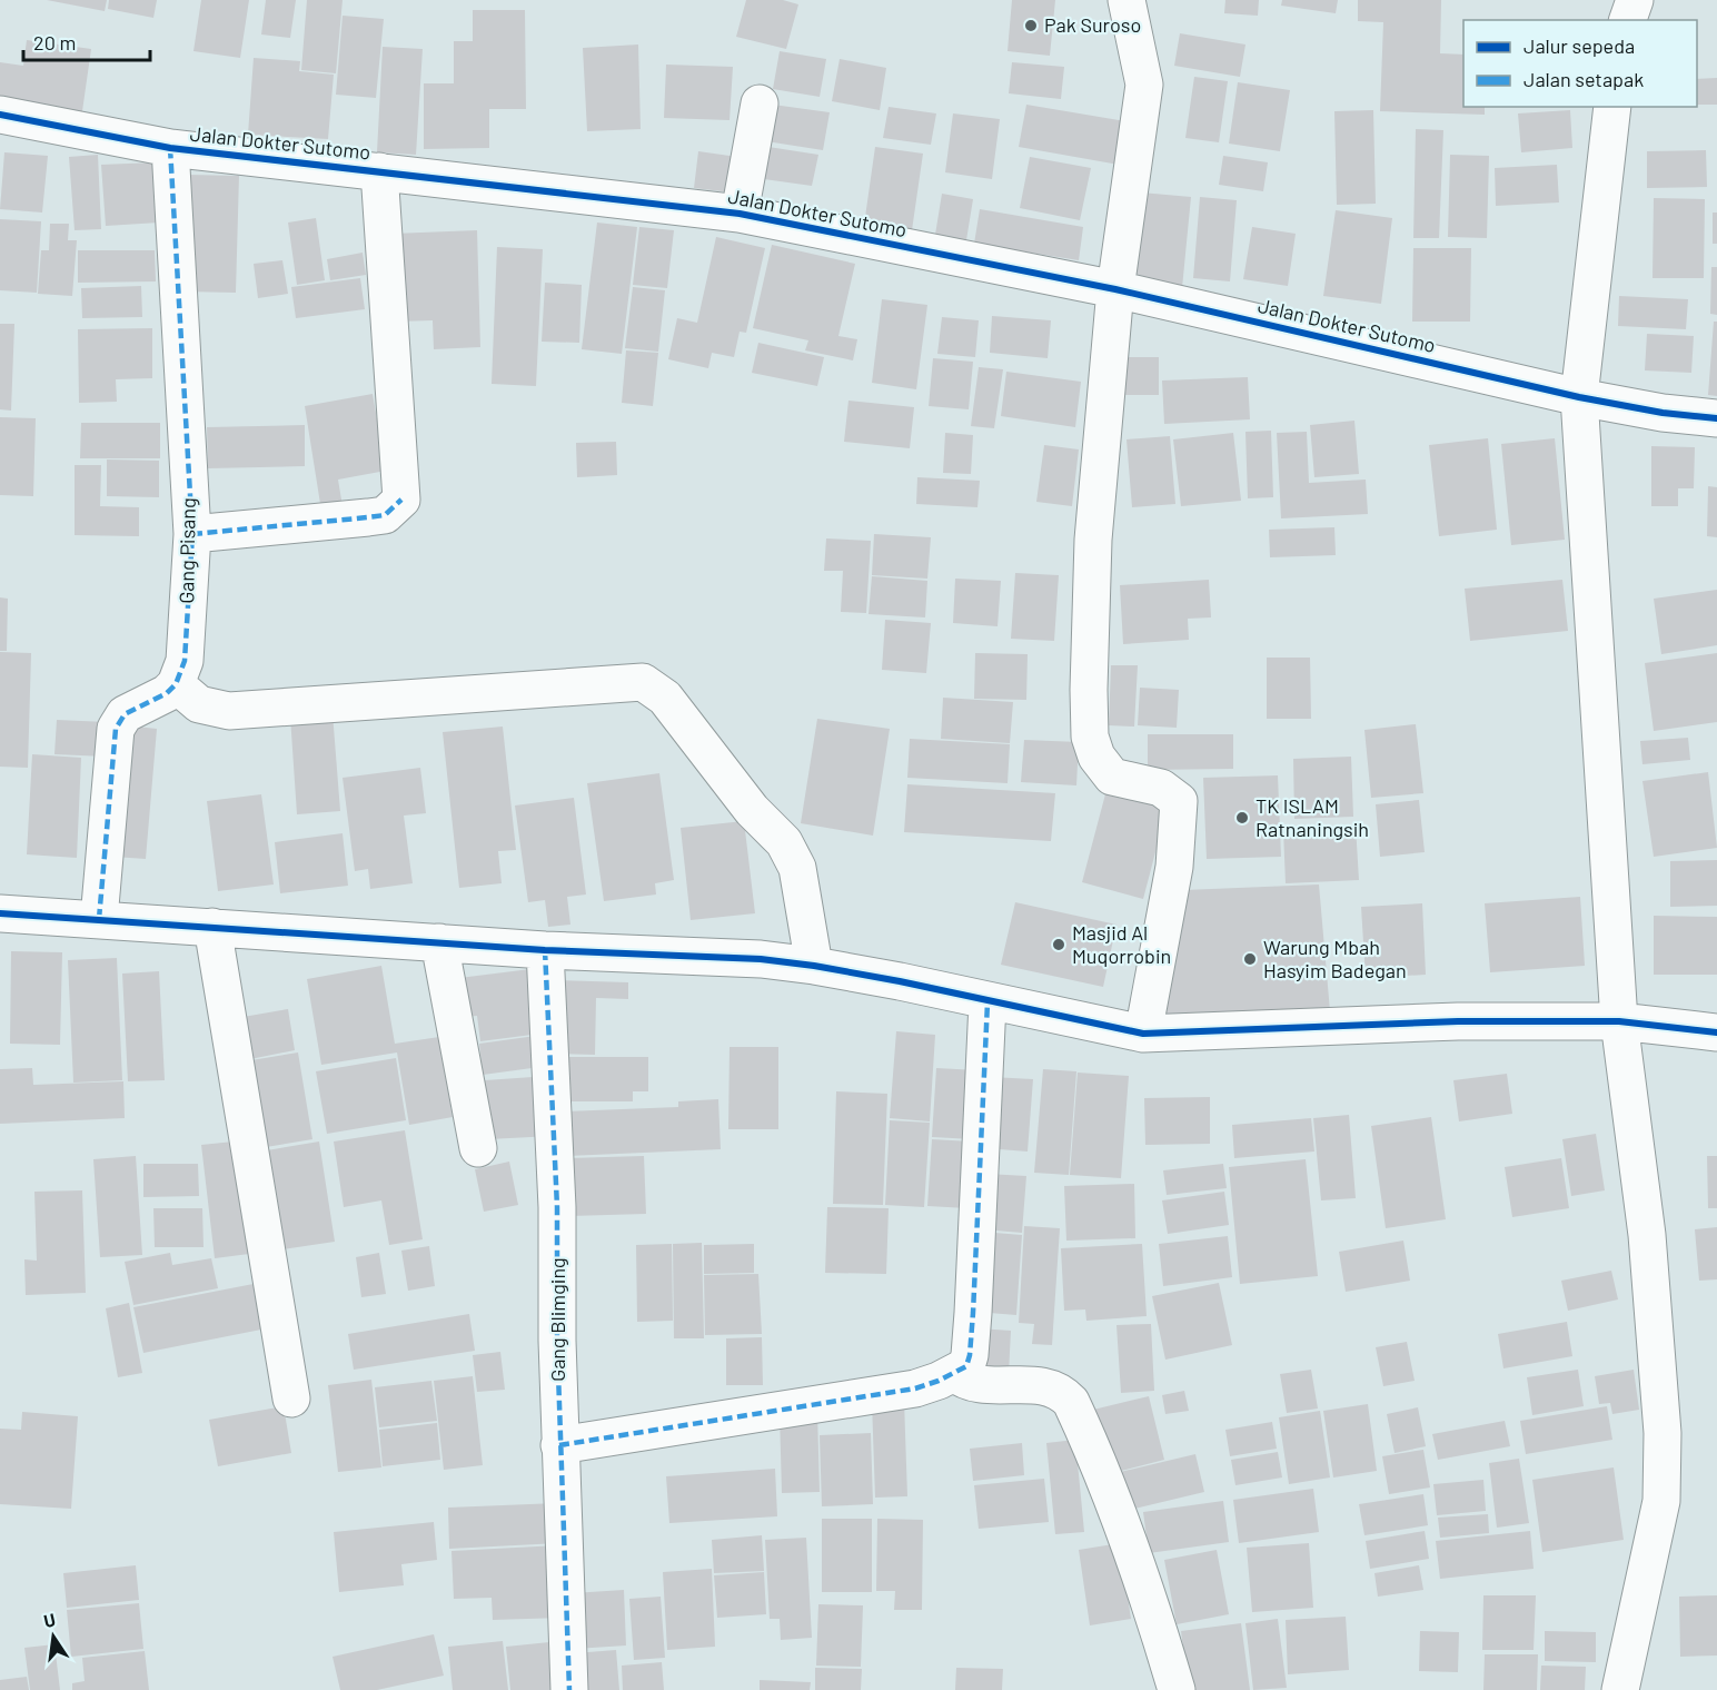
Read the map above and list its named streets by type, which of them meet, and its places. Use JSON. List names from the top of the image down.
{
  "streets": {
    "street": ["Jalan Dokter Sutomo", "Gang Pisang", "Gang Blimging"]
  },
  "crossings": [
    ["Jalan Dokter Sutomo", "Gang Pisang"]
  ],
  "places": [
    "Pak Suroso",
    "TK ISLAM Ratnaningsih",
    "Masjid Al Muqorrobin",
    "Warung Mbah Hasyim Badegan"
  ],
  "legend": ["Jalur sepeda", "Jalan setapak"],
  "scale_bar": "20 m",
  "north": "top"
}
